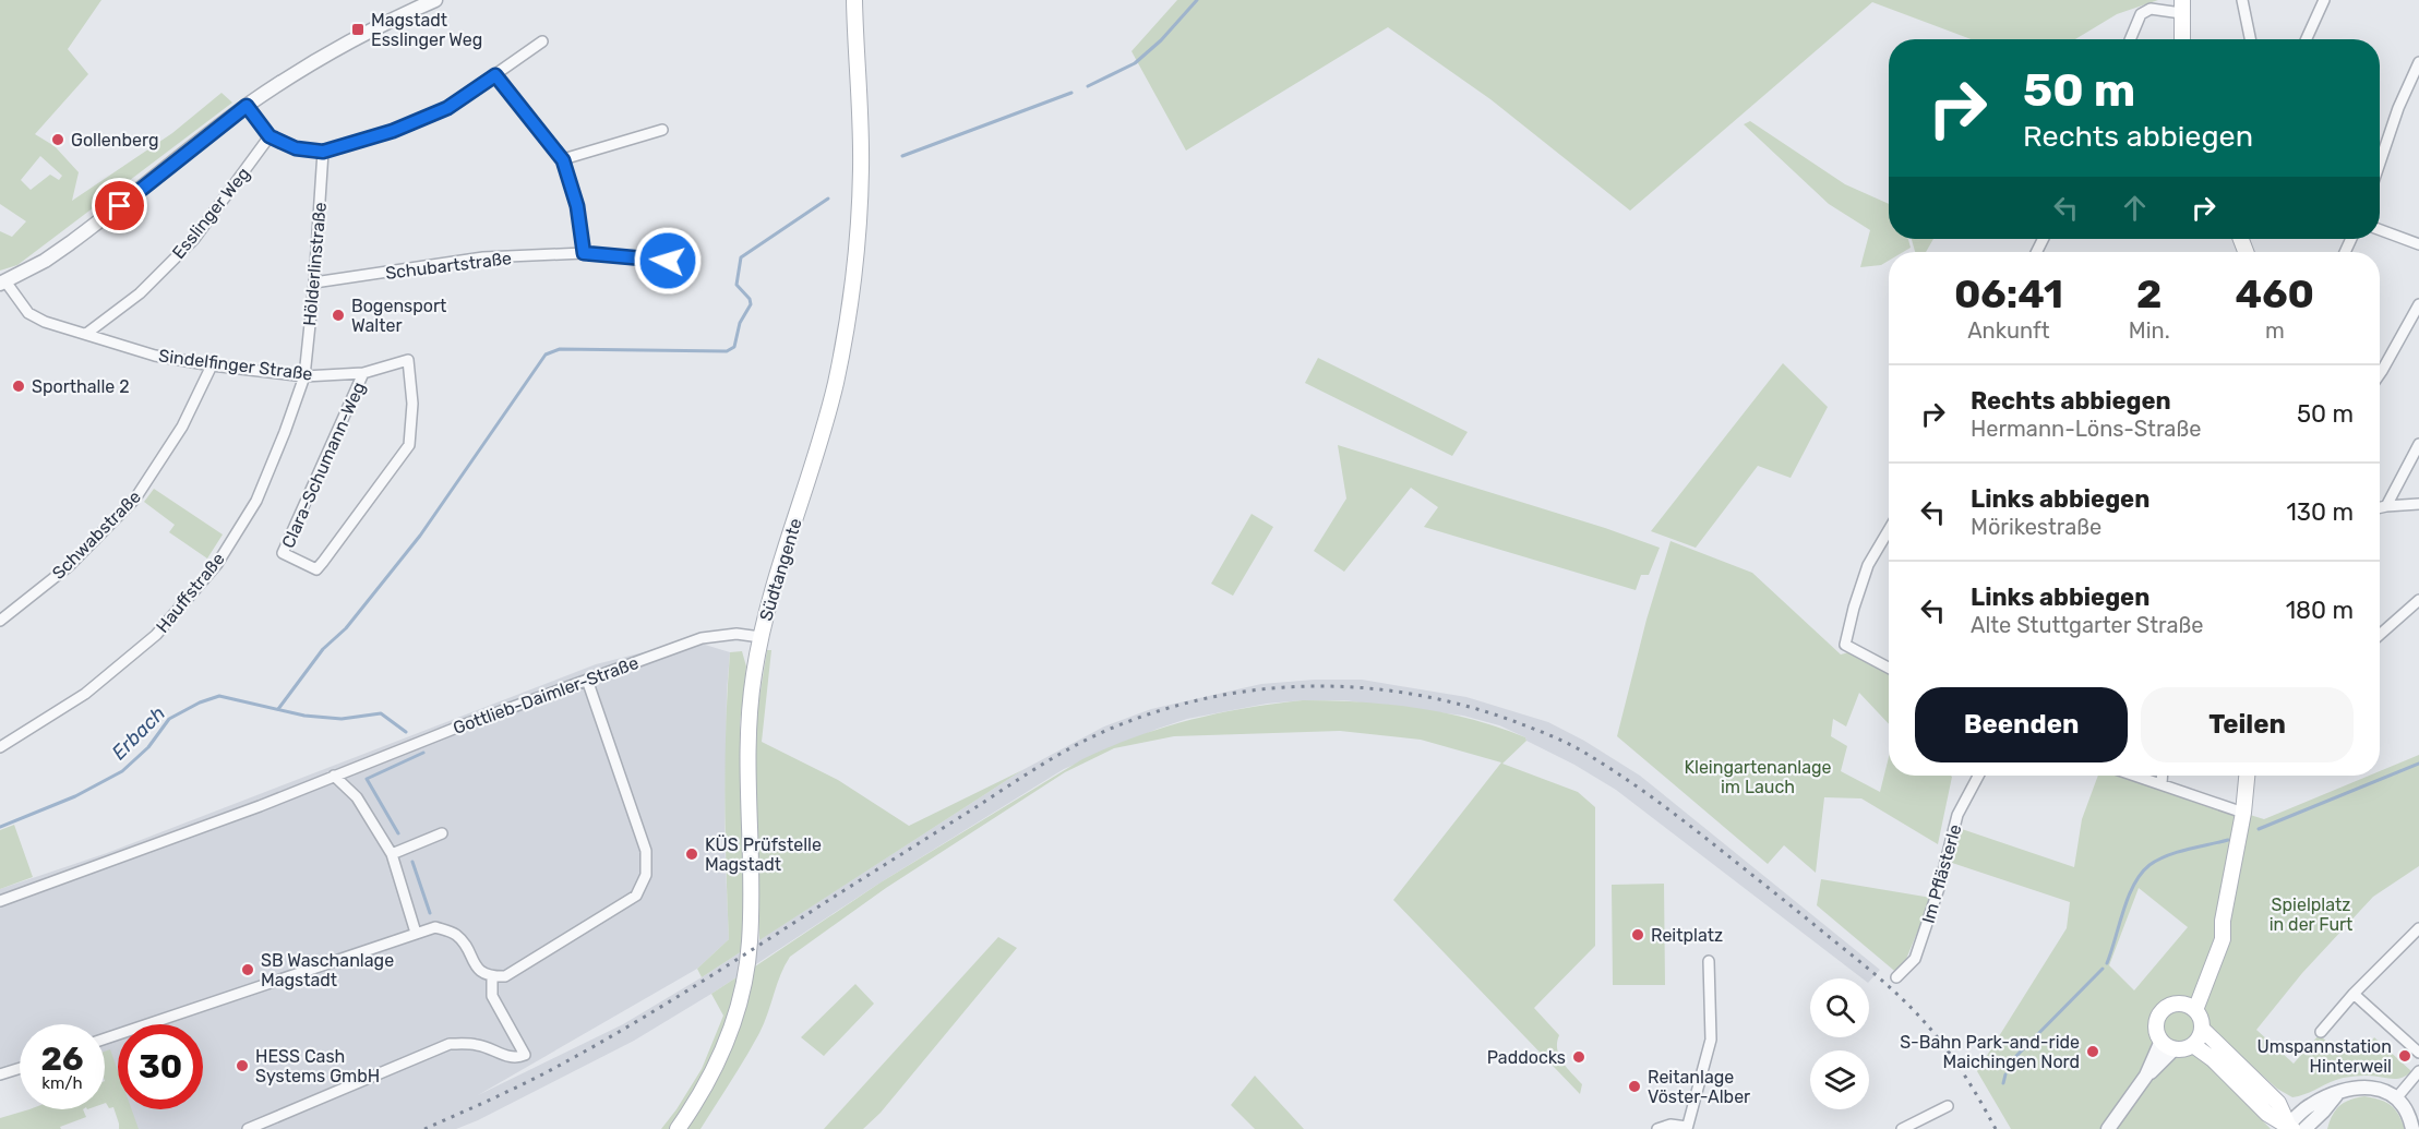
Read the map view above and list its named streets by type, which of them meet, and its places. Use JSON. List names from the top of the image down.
{
  "streets": {
    "main road": ["Südtangente"],
    "street": [
      "Esslinger Weg",
      "Hölderlinstraße",
      "Schubartstraße",
      "Sindelfinger Straße",
      "Clara-Schumann-Weg",
      "Schwabstraße",
      "Hauffstraße",
      "Gottlieb-Daimler-Straße",
      "Im Pflästerle"
    ]
  },
  "crossings": [
    ["Esslinger Weg", "Sindelfinger Straße"],
    ["Hölderlinstraße", "Schubartstraße"],
    ["Hölderlinstraße", "Sindelfinger Straße"],
    ["Hölderlinstraße", "Hauffstraße"],
    ["Sindelfinger Straße", "Clara-Schumann-Weg"],
    ["Sindelfinger Straße", "Schwabstraße"],
    ["Sindelfinger Straße", "Hauffstraße"],
    ["Südtangente", "Gottlieb-Daimler-Straße"]
  ],
  "water": ["Erbach"],
  "parks": ["Kleingartenanlage im Lauch", "Spielplatz in der Furt"],
  "places": {
    "transit": ["Magstadt Esslinger Weg"],
    "other": [
      "Gollenberg",
      "Bogensport Walter",
      "Sporthalle 2",
      "KÜS Prüfstelle Magstadt",
      "Reitplatz",
      "SB Waschanlage Magstadt",
      "S-Bahn Park-and-ride Maichingen Nord",
      "Umspannstation Hinterweil",
      "Paddocks",
      "HESS Cash Systems GmbH",
      "Reitanlage Vöster-Alber"
    ]
  },
  "page": {
    "turn": ["50 m", "Rechts abbiegen"],
    "eta": [
      "06:41",
      "Ankunft",
      "2",
      "Min.",
      "460",
      "m"
    ],
    "list": [
      {
        "name": "Rechts abbiegen",
        "note": "Hermann-Löns-Straße",
        "value": "50 m"
      },
      {
        "name": "Links abbiegen",
        "note": "Mörikestraße",
        "value": "130 m"
      },
      {
        "name": "Links abbiegen",
        "note": "Alte Stuttgarter Straße",
        "value": "180 m"
      }
    ],
    "buttons": ["Beenden", "Teilen"],
    "speed": "26 km/h",
    "limit": "30"
  }
}
